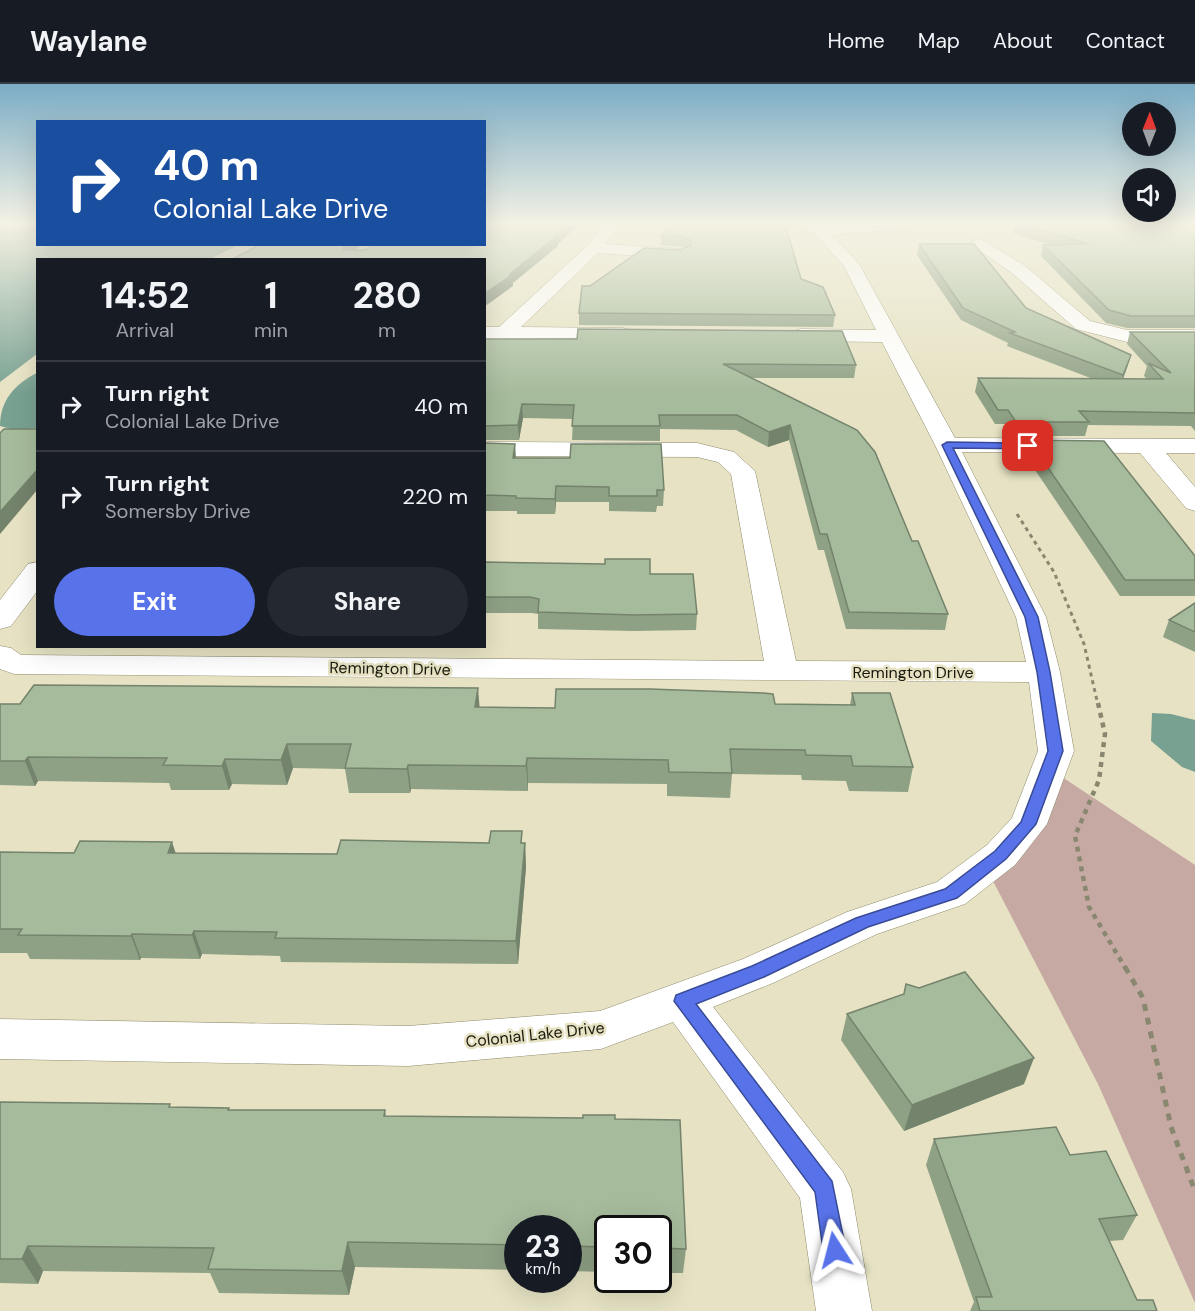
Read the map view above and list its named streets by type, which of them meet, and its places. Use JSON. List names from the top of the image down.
{
  "streets": {
    "street": ["Remington Drive", "Colonial Lake Drive"]
  },
  "crossings": [
    ["Remington Drive", "Colonial Lake Drive"]
  ],
  "north": "top",
  "page": {
    "header": "Waylane",
    "nav": [
      "Home",
      "Map",
      "About",
      "Contact"
    ],
    "turn": ["40 m", "Colonial Lake Drive"],
    "eta": [
      "14:52",
      "Arrival",
      "1",
      "min",
      "280",
      "m"
    ],
    "list": [
      {
        "name": "Turn right",
        "note": "Colonial Lake Drive",
        "value": "40 m"
      },
      {
        "name": "Turn right",
        "note": "Somersby Drive",
        "value": "220 m"
      }
    ],
    "buttons": ["Exit", "Share"],
    "speed": "23 km/h",
    "limit": "30"
  }
}
